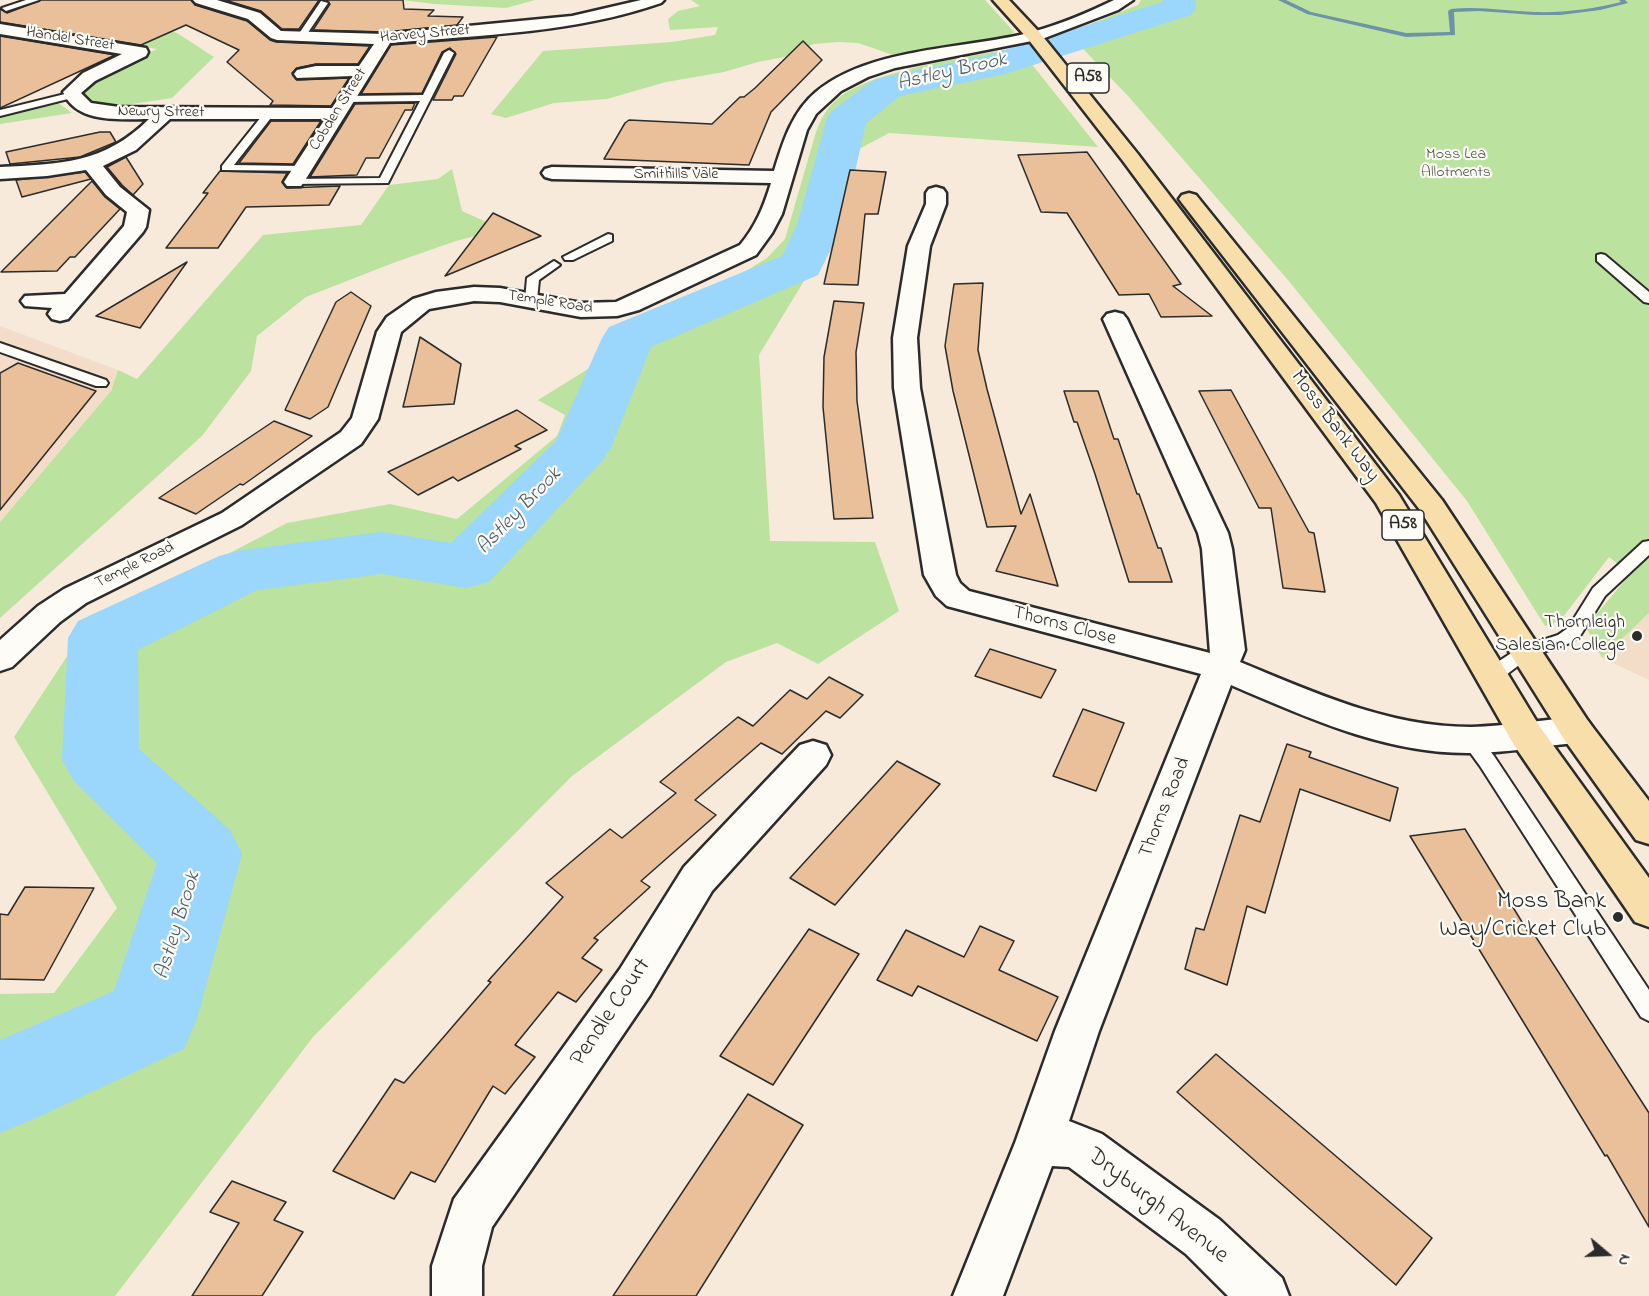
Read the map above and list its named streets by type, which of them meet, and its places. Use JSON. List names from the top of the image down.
{
  "streets": {
    "highway": ["A58", "Moss Bank Way"],
    "street": [
      "Harvey Street",
      "Handel Street",
      "Cobden Street",
      "Newry Street",
      "Smithills Vale",
      "Temple Road",
      "Thorns Close",
      "Thorns Road",
      "Pendle Court",
      "Dryburgh Avenue"
    ]
  },
  "crossings": [
    ["Harvey Street", "Cobden Street"],
    ["Handel Street", "Newry Street"],
    ["Cobden Street", "Newry Street"],
    ["Smithills Vale", "Temple Road"],
    ["Temple Road", "Moss Bank Way"],
    ["Moss Bank Way", "Thorns Close"],
    ["Thorns Close", "Thorns Road"],
    ["Thorns Road", "Dryburgh Avenue"]
  ],
  "water": ["Astley Brook"],
  "parks": ["Moss Lea Allotments"],
  "places": ["Thornleigh Salesian College", "Moss Bank Way/Cricket Club"],
  "north": "right"
}
